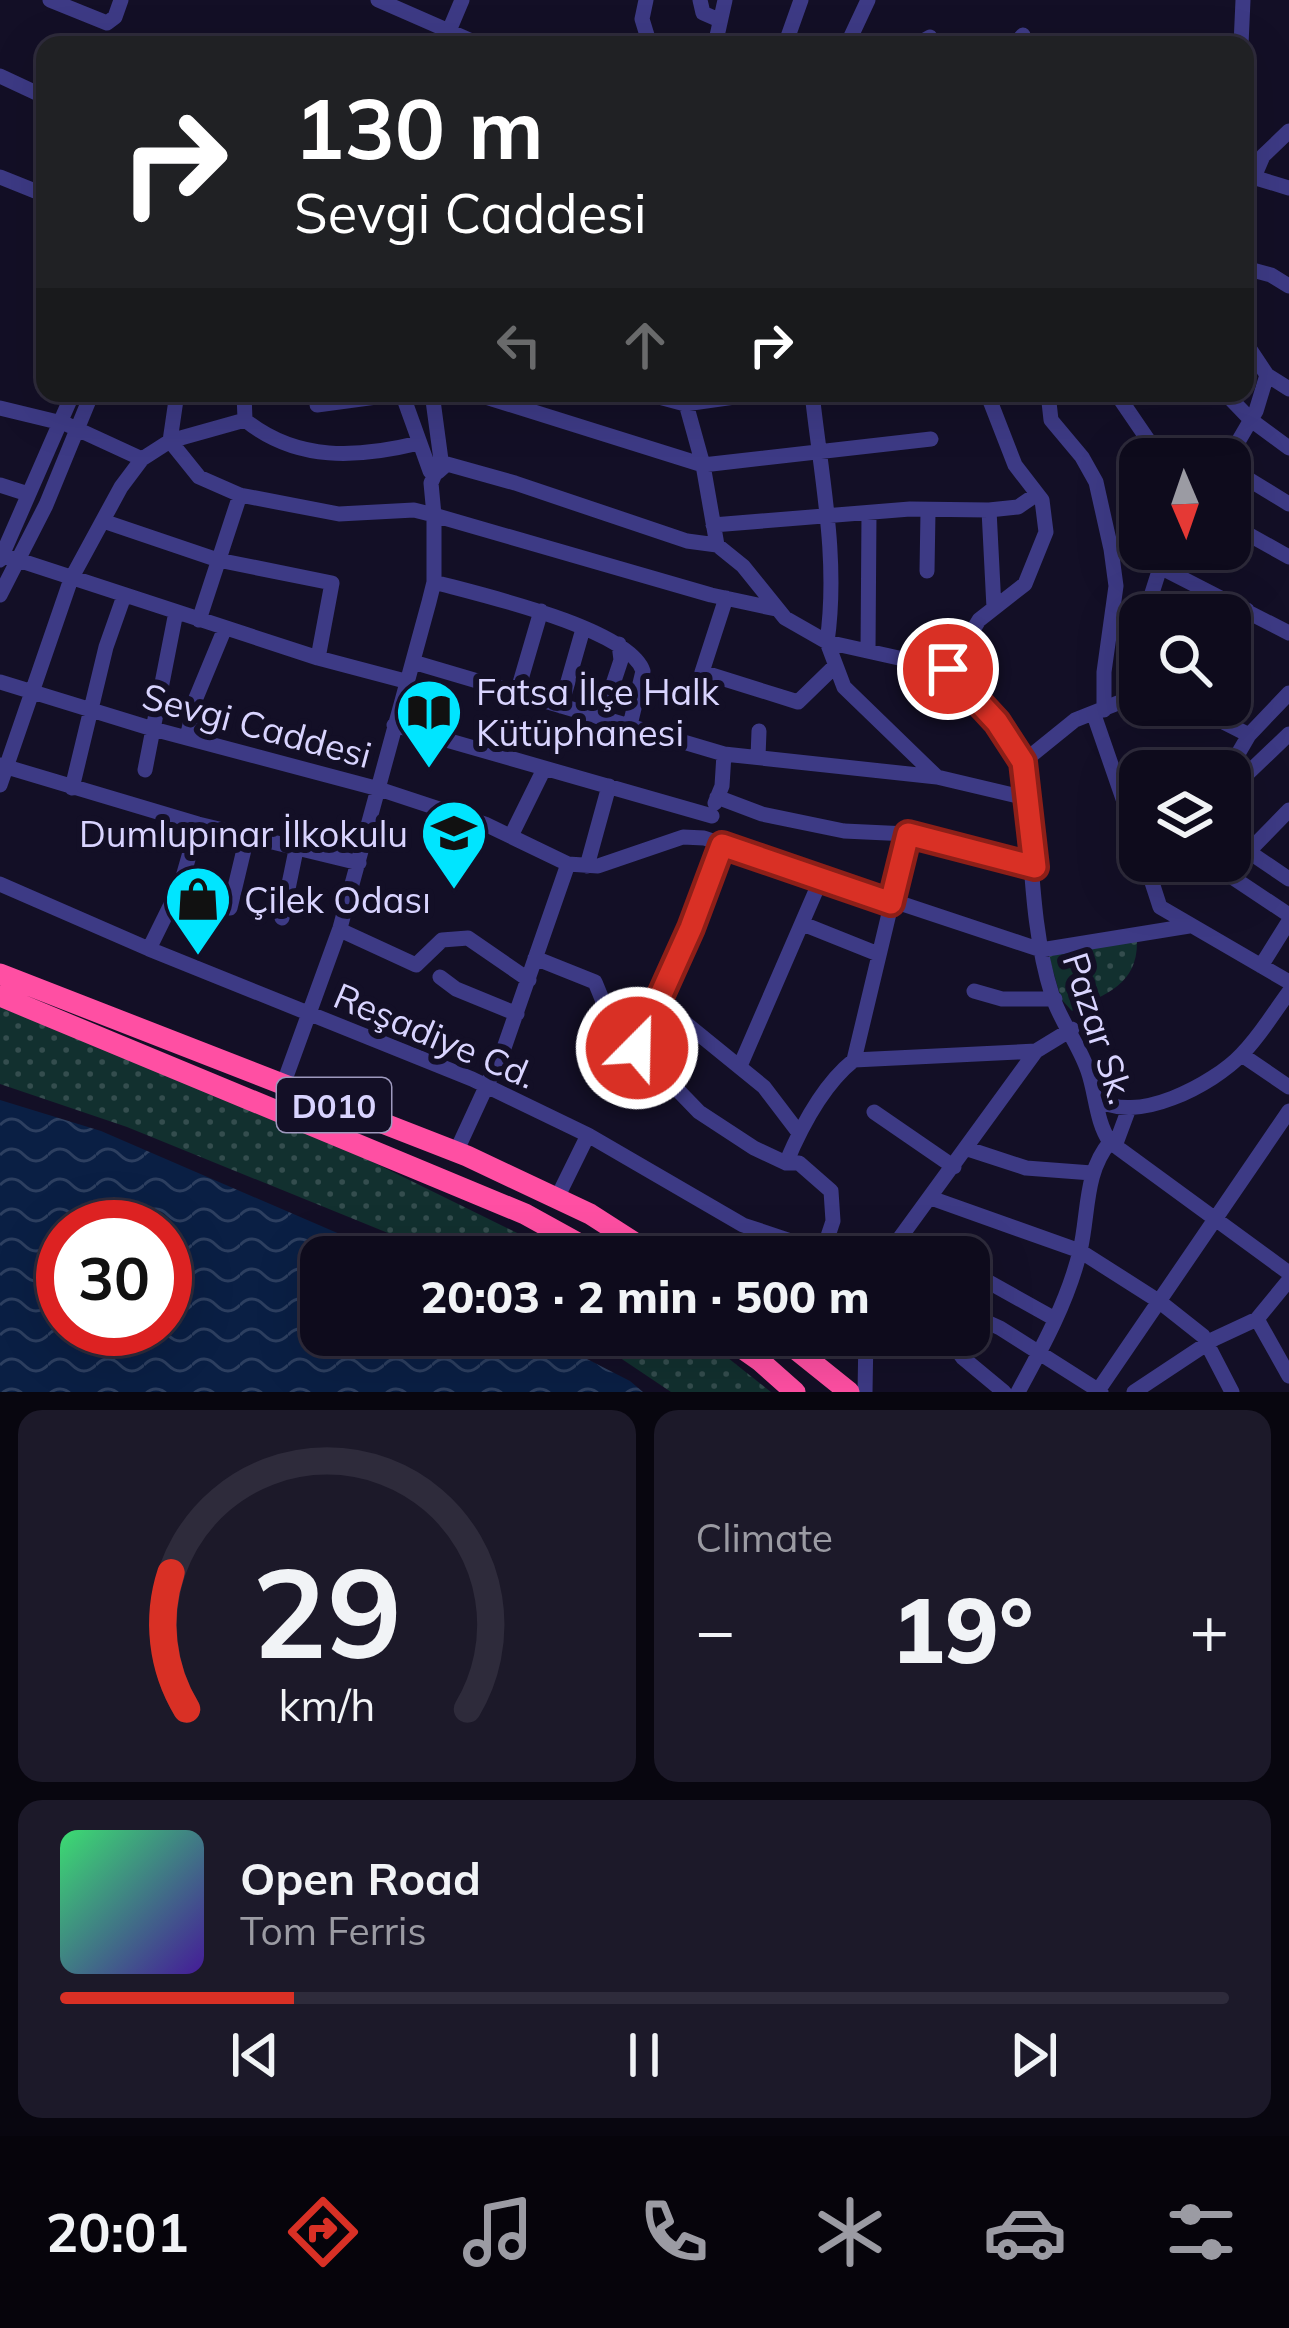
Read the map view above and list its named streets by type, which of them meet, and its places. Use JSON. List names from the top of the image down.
{
  "streets": {
    "highway": ["D010"],
    "street": ["Sevgi Caddesi", "Pazar Sk.", "Reşadiye Cd."]
  },
  "crossings": [
    ["Sevgi Caddesi", "Pazar Sk."]
  ],
  "places": {
    "library": ["Fatsa İlçe Halk Kütüphanesi"],
    "school or university": ["Dumlupınar İlkokulu"],
    "shop": ["Çilek Odası"]
  },
  "north": "bottom",
  "page": {
    "turn": ["130 m", "Sevgi Caddesi"],
    "limit": "30",
    "trip": "20:03 · 2 min · 500 m",
    "tile": "Climate",
    "heat": ["−", "19°", "+"],
    "song": ["Open Road", "Tom Ferris"],
    "tabs": "20:01",
    "gauge": ["29", "km/h"]
  }
}
